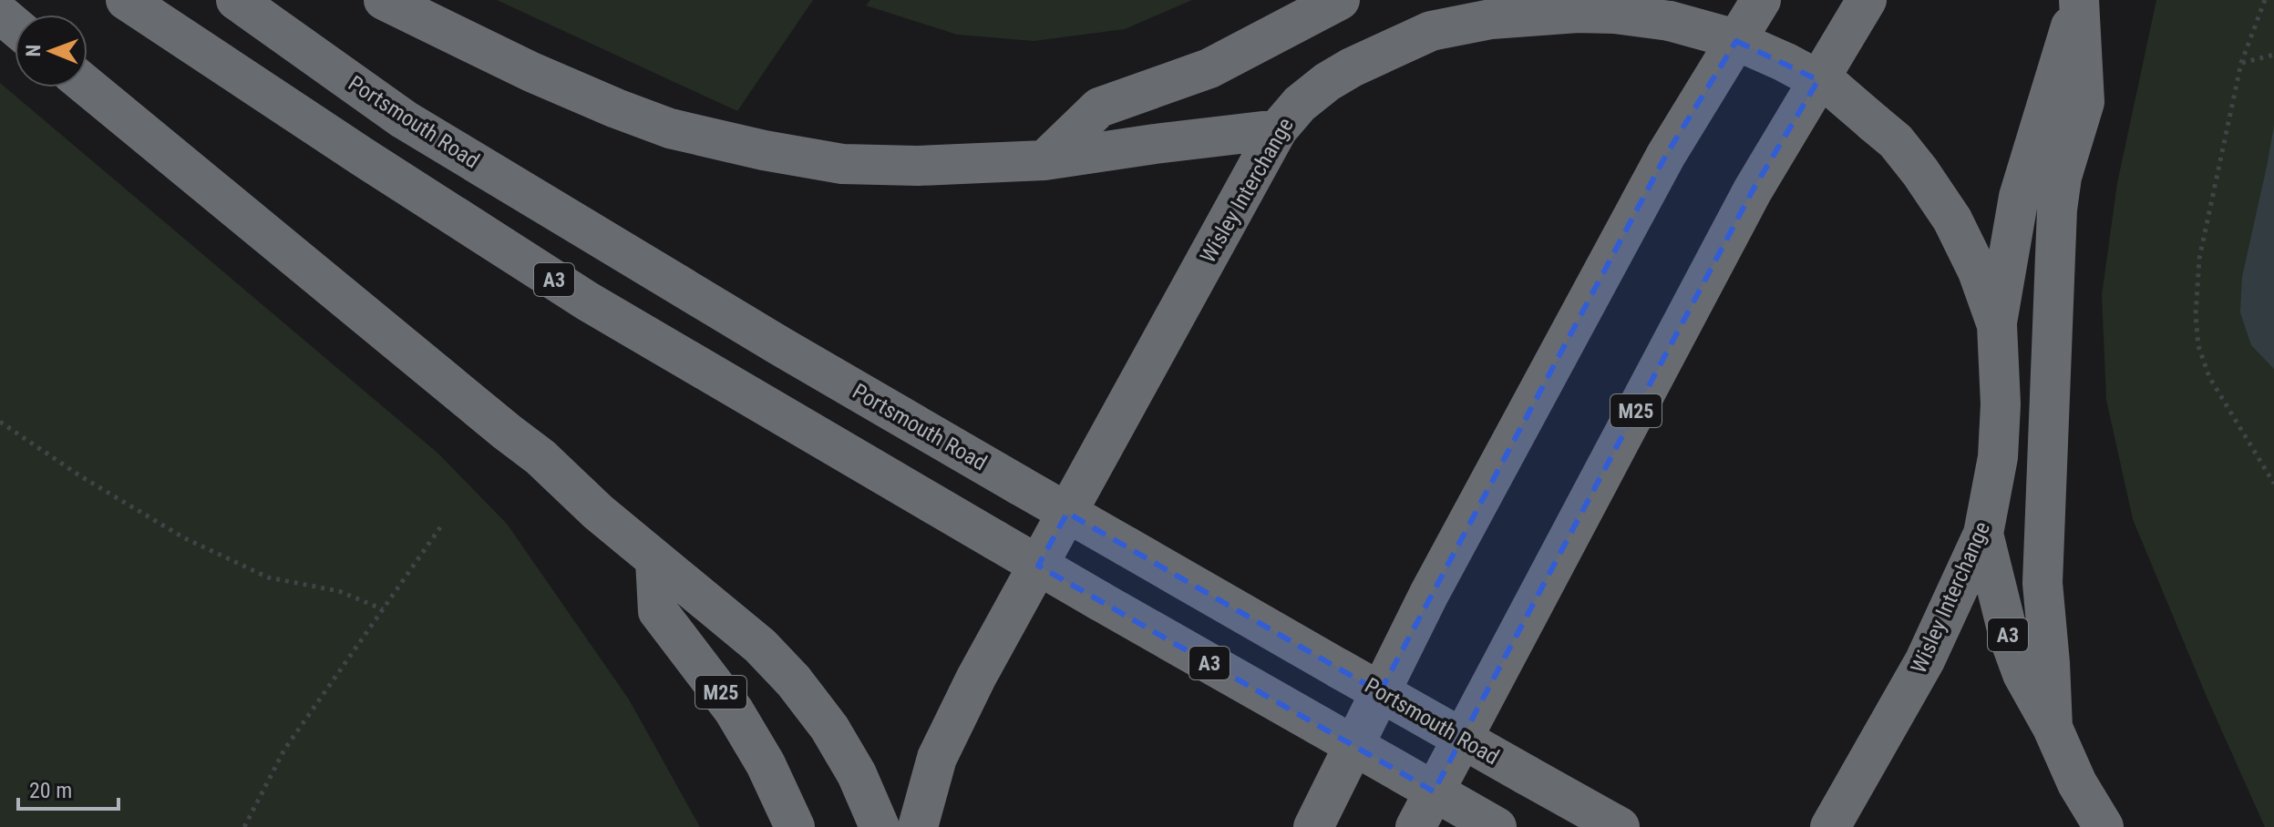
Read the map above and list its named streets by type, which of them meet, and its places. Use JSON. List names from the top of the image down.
{
  "streets": {
    "highway": [
      "Portsmouth Road",
      "Wisley Interchange",
      "A3",
      "M25"
    ]
  },
  "crossings": [
    ["Wisley Interchange", "A3"]
  ],
  "scale_bar": "20 m",
  "north": "left"
}
